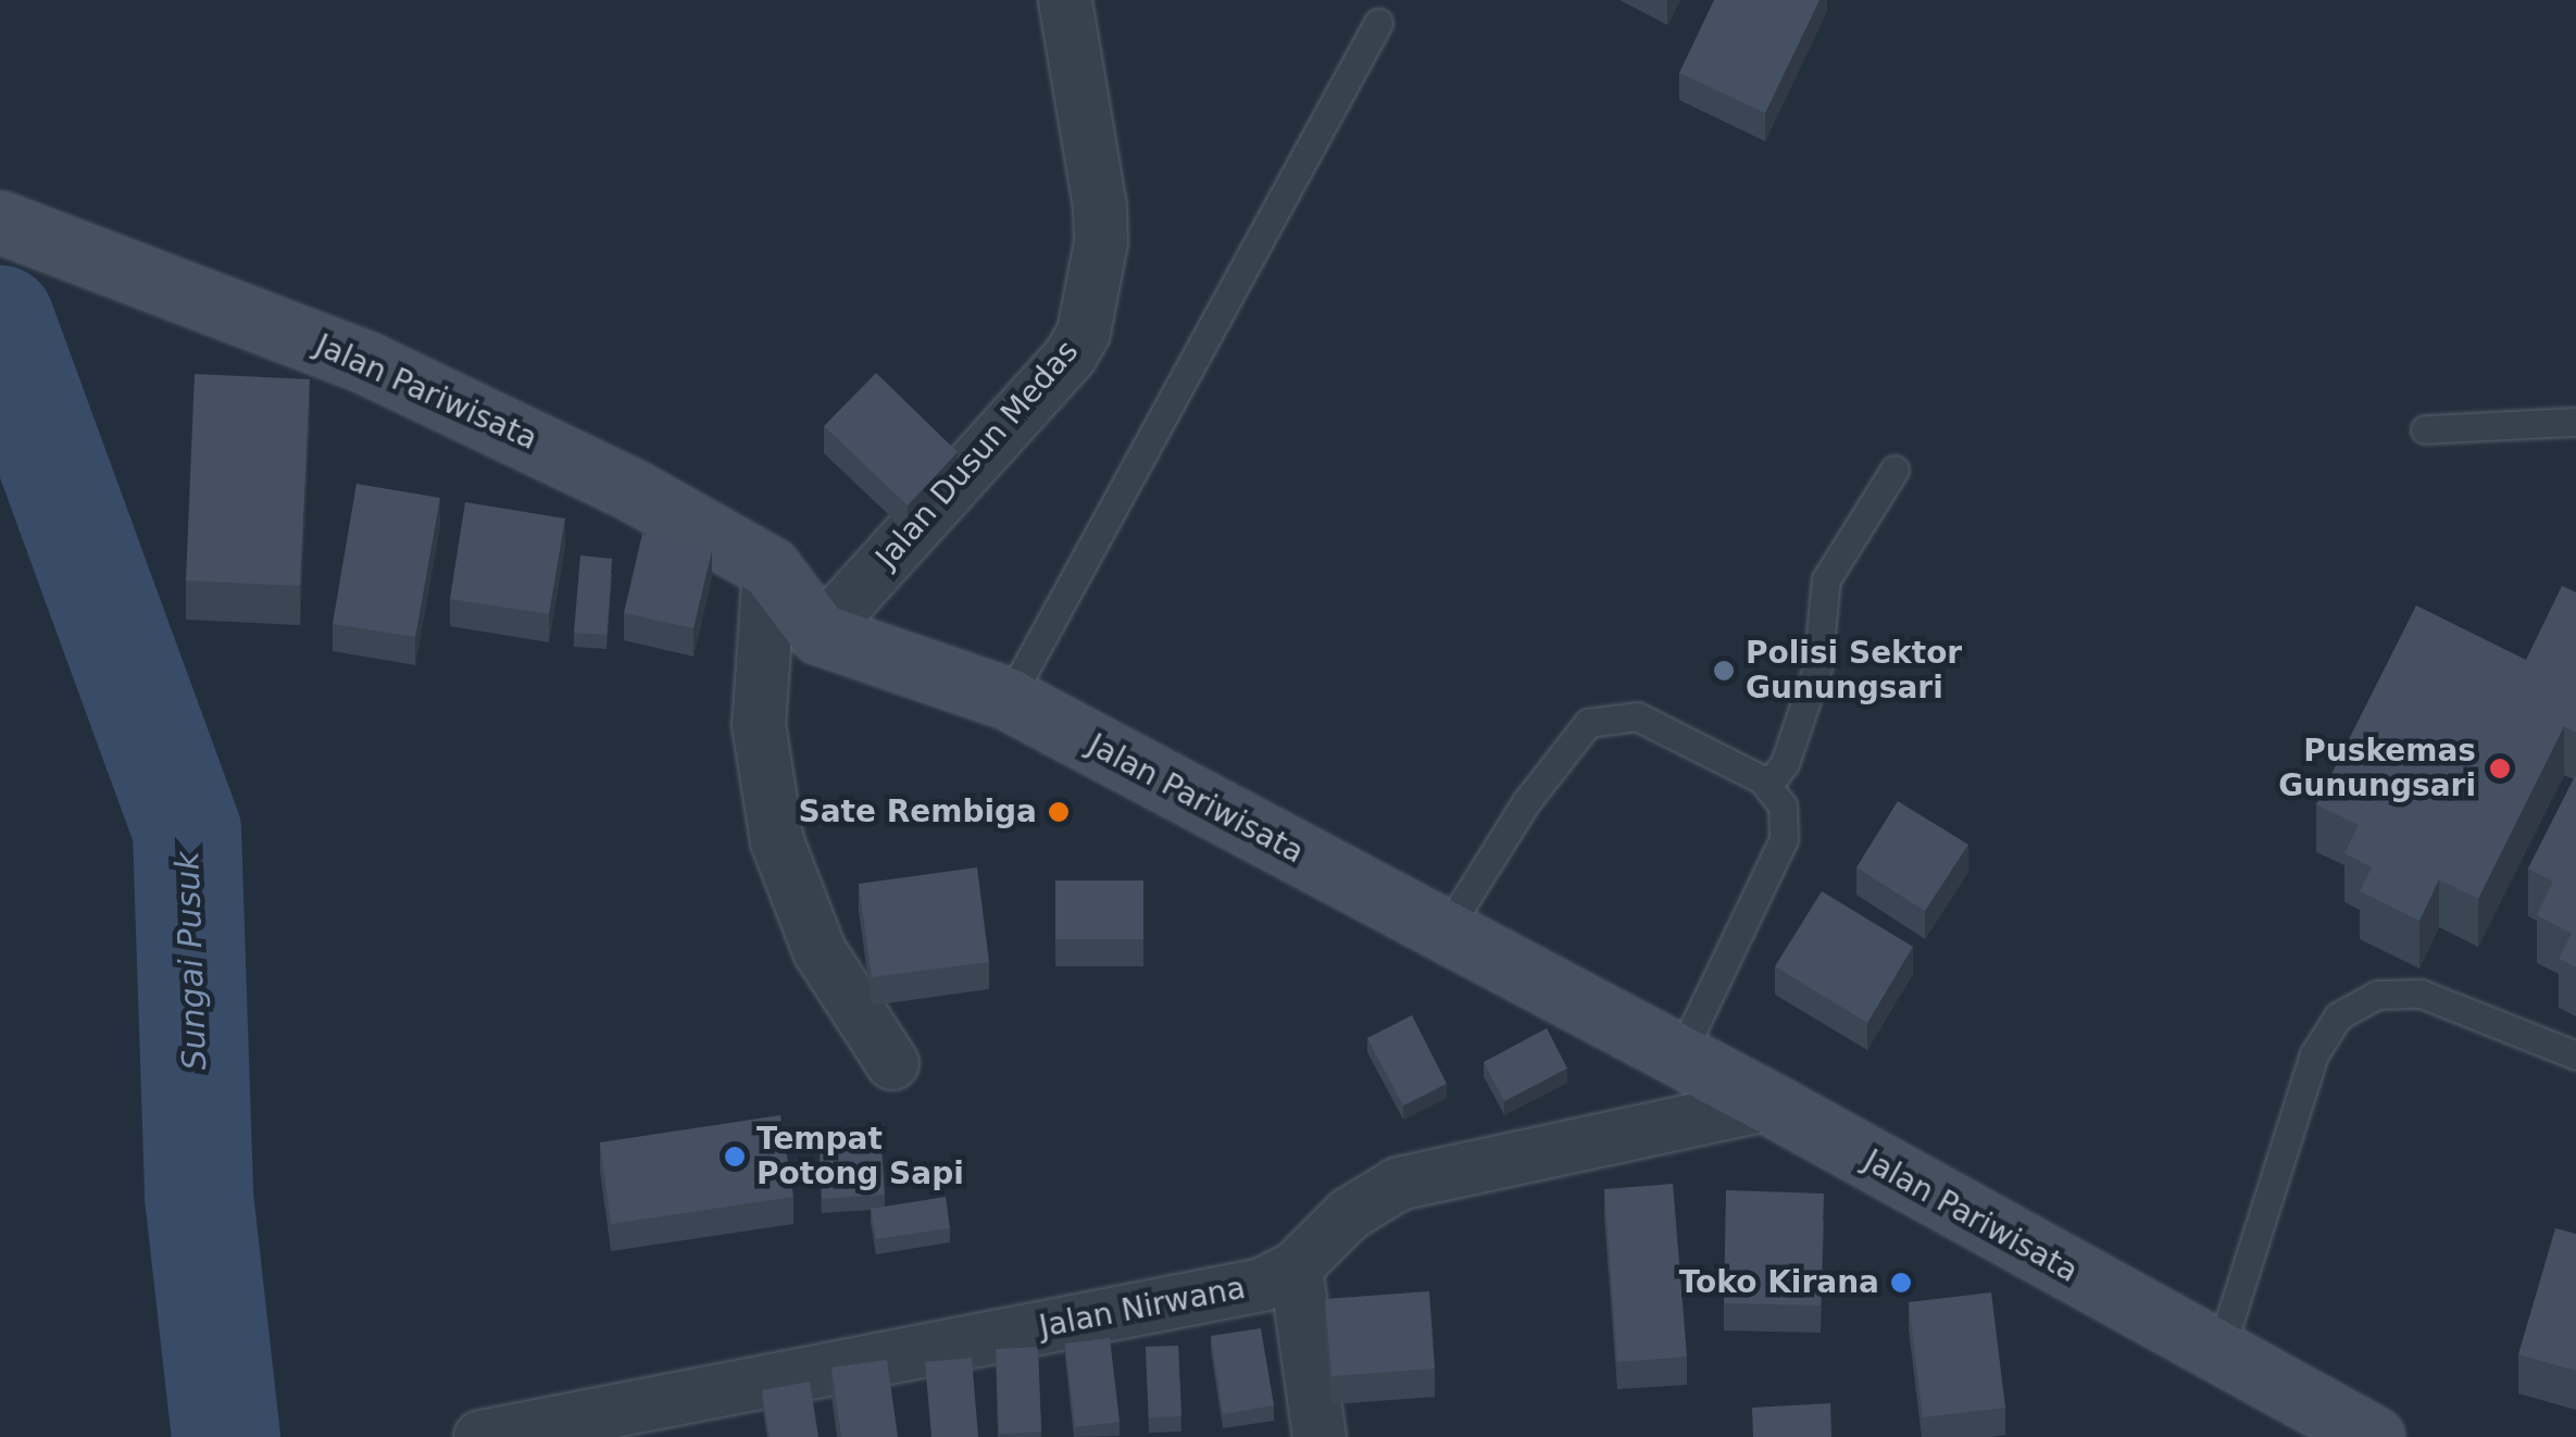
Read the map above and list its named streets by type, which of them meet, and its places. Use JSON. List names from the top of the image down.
{
  "streets": {
    "main road": ["Jalan Pariwisata"],
    "street": ["Jalan Dusun Medas", "Jalan Nirwana"]
  },
  "crossings": [
    ["Jalan Pariwisata", "Jalan Dusun Medas"],
    ["Jalan Pariwisata", "Jalan Nirwana"]
  ],
  "water": ["Sungai Pusuk"],
  "places": [
    "Polisi Sektor Gunungsari",
    "Puskemas Gunungsari",
    "Sate Rembiga",
    "Tempat Potong Sapi",
    "Toko Kirana"
  ]
}
